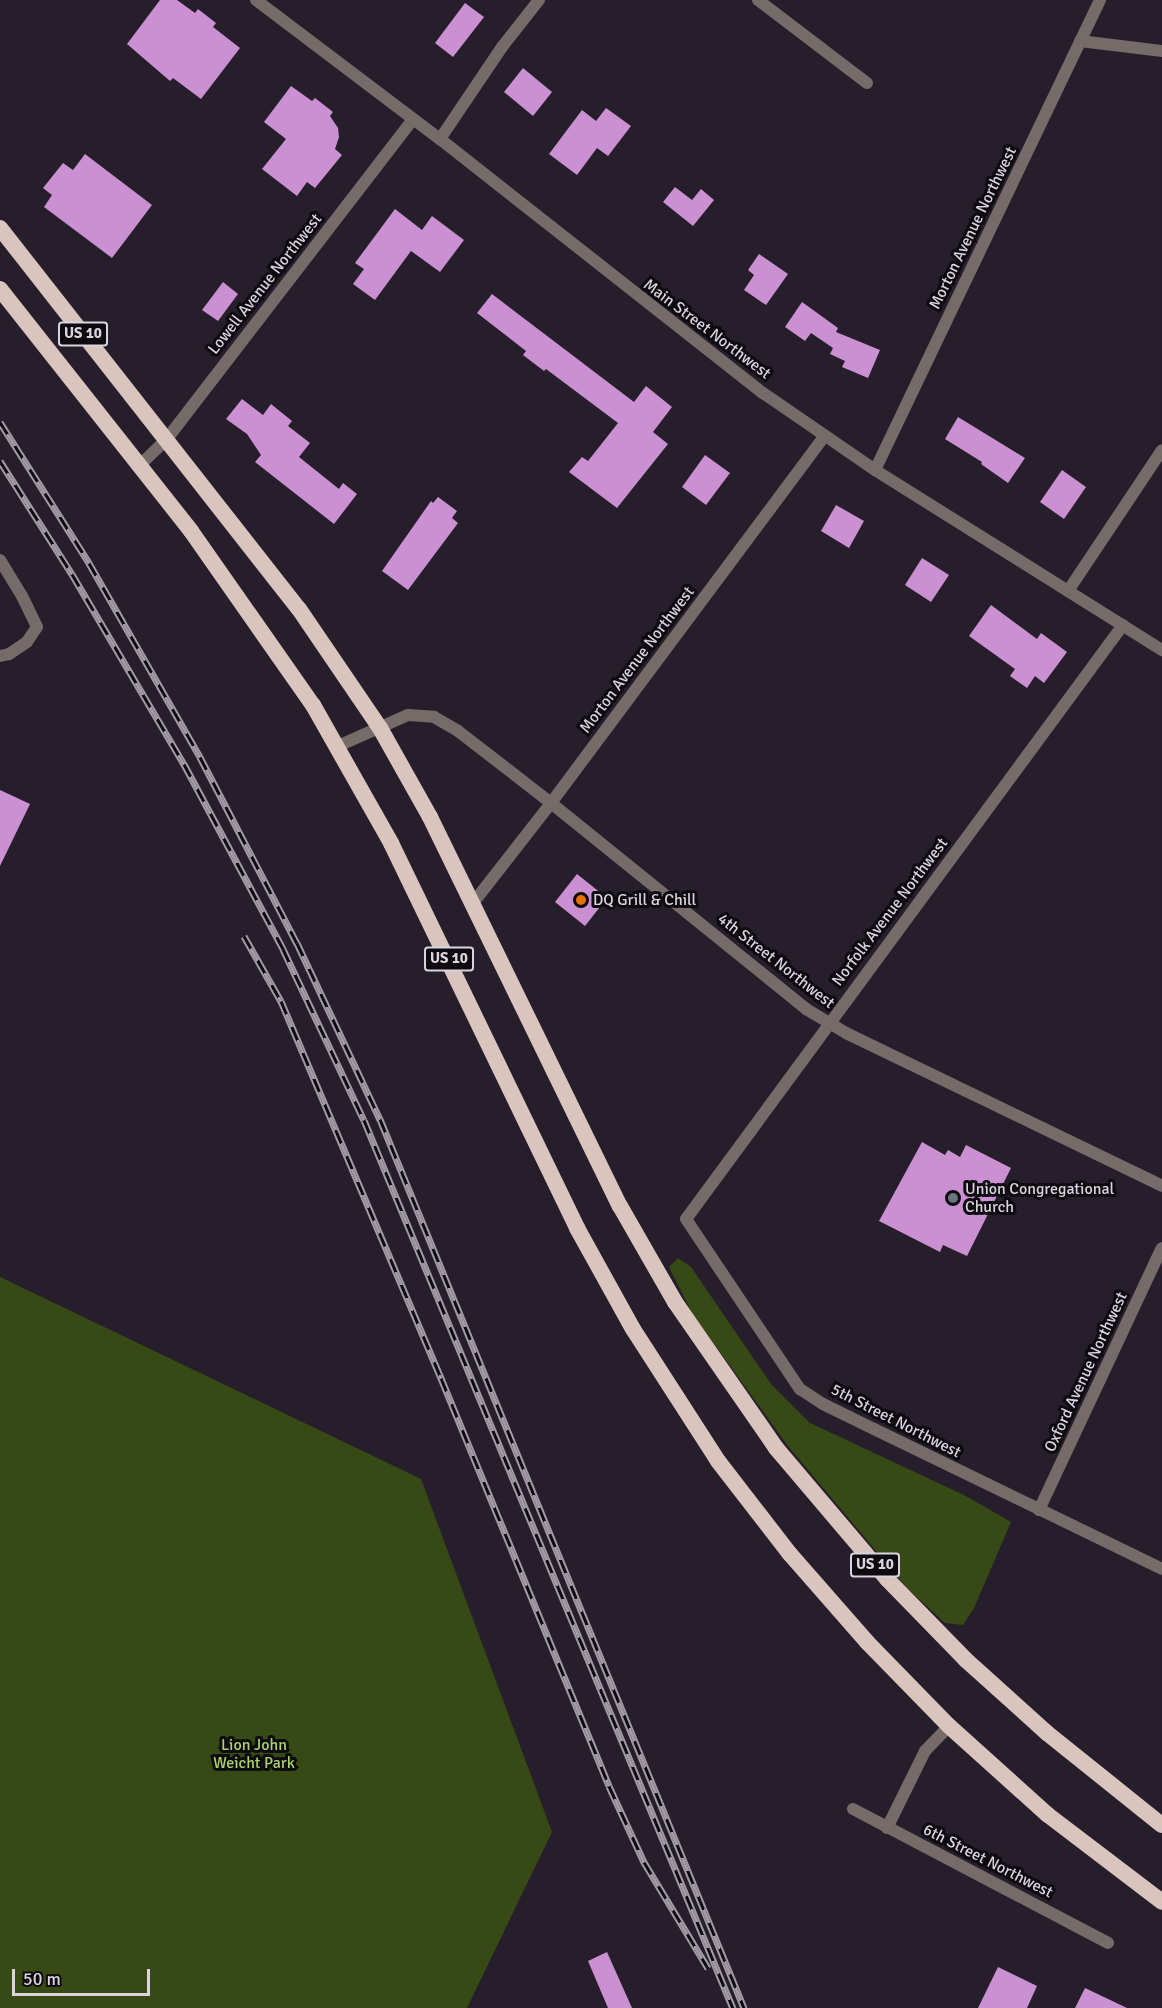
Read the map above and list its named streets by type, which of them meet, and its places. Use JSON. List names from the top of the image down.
{
  "streets": {
    "highway": ["US 10"],
    "street": [
      "Morton Avenue Northwest",
      "Lowell Avenue Northwest",
      "Main Street Northwest",
      "Norfolk Avenue Northwest",
      "4th Street Northwest",
      "Oxford Avenue Northwest",
      "5th Street Northwest",
      "6th Street Northwest"
    ]
  },
  "crossings": [
    ["Morton Avenue Northwest", "Main Street Northwest"],
    ["Morton Avenue Northwest", "US 10"],
    ["Morton Avenue Northwest", "4th Street Northwest"],
    ["Lowell Avenue Northwest", "Main Street Northwest"],
    ["Lowell Avenue Northwest", "US 10"],
    ["Main Street Northwest", "Norfolk Avenue Northwest"],
    ["US 10", "4th Street Northwest"],
    ["Norfolk Avenue Northwest", "4th Street Northwest"],
    ["Norfolk Avenue Northwest", "5th Street Northwest"],
    ["Oxford Avenue Northwest", "5th Street Northwest"]
  ],
  "parks": ["Lion John Weicht Park"],
  "places": ["DQ Grill & Chill", "Union Congregational Church"],
  "scale_bar": "50 m"
}
